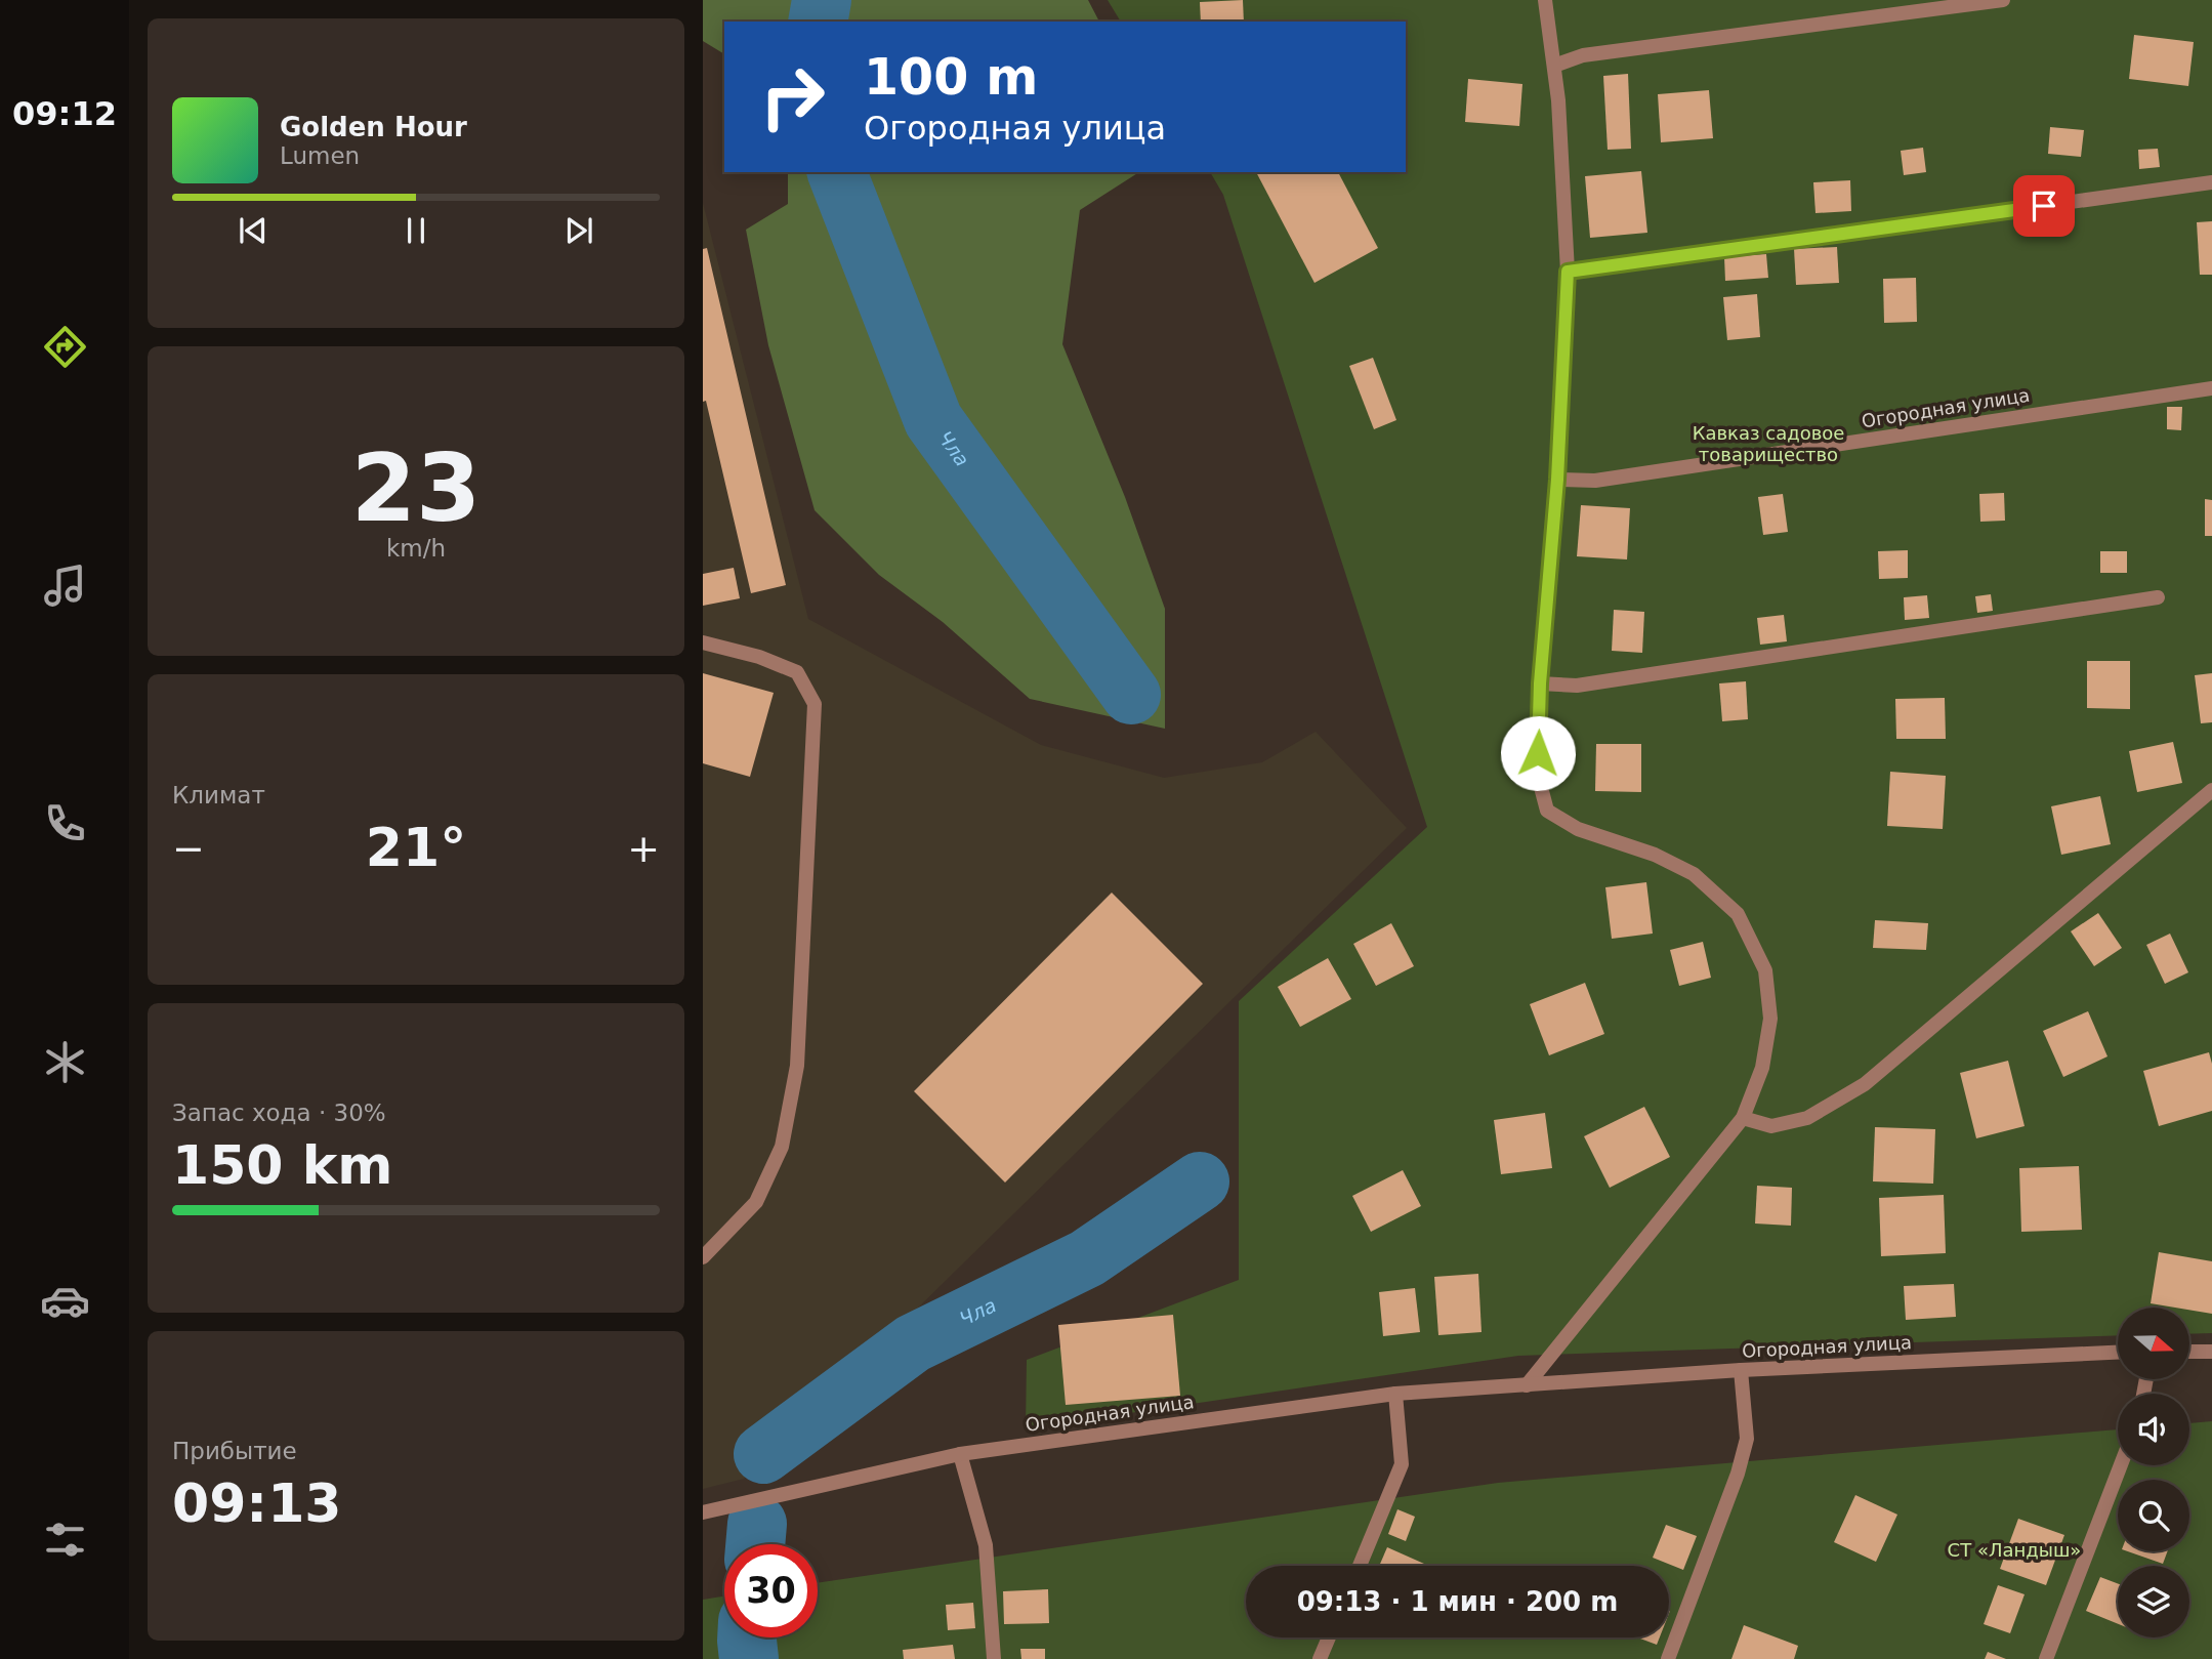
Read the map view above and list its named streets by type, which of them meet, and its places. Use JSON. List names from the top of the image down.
{
  "streets": {
    "street": ["Огородная улица"]
  },
  "water": ["Чла"],
  "parks": ["Кавказ садовое товарищество", "СТ «Ландыш»"],
  "north": "right",
  "page": {
    "tabs": "09:12",
    "turn": ["100 m", "Огородная улица"],
    "song": ["Golden Hour", "Lumen"],
    "tile": [
      ["23", "km/h"],
      "Климат",
      ["Запас хода · 30%", "150 km"],
      ["Прибытие", "09:13"]
    ],
    "heat": ["−", "21°", "+"],
    "limit": "30",
    "trip": "09:13 · 1 мин · 200 m"
  }
}
